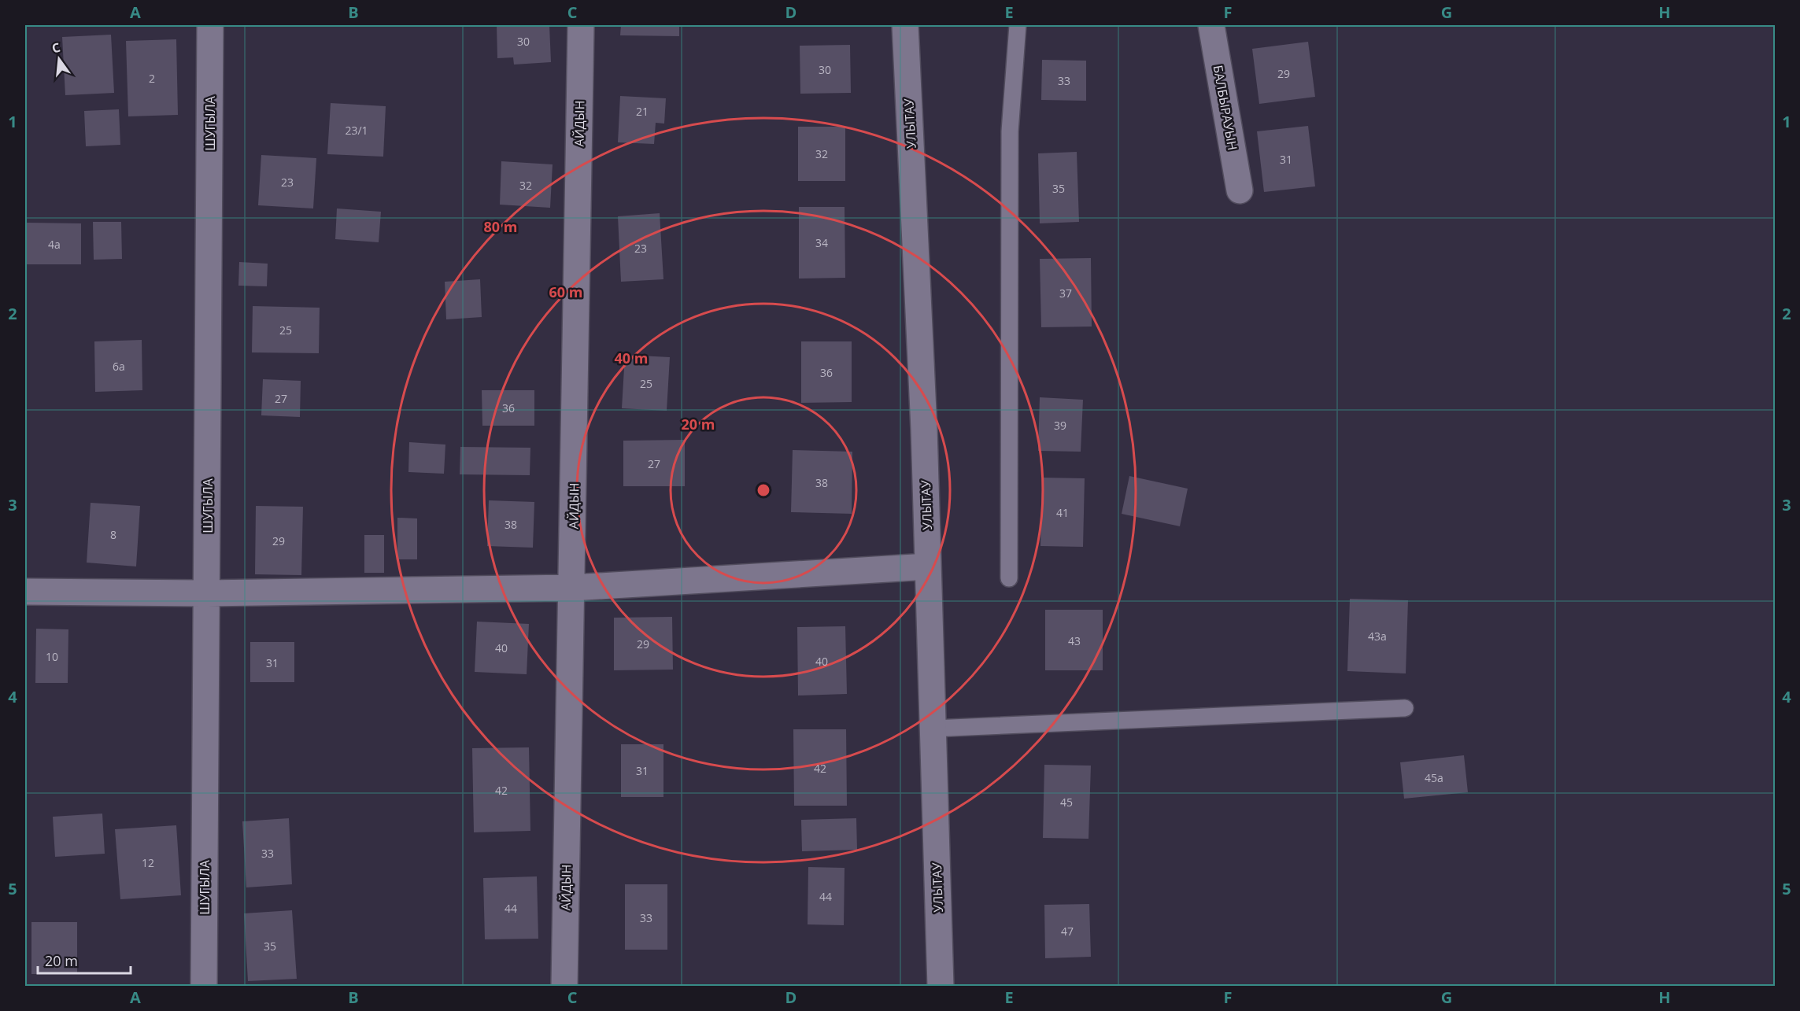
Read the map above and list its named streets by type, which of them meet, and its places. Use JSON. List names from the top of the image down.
{
  "streets": {
    "street": [
      "БАЛБЫРАУЫН",
      "ШУГЫЛА",
      "АЙДЫН",
      "УЛЫТАУ"
    ]
  },
  "house_numbers": [
    "30",
    "30",
    "29",
    "2",
    "33",
    "21",
    "23/1",
    "32",
    "31",
    "23",
    "32",
    "35",
    "34",
    "4а",
    "23",
    "37",
    "25",
    "6а",
    "36",
    "25",
    "27",
    "36",
    "39",
    "27",
    "38",
    "41",
    "38",
    "8",
    "29",
    "43а",
    "43",
    "29",
    "40",
    "10",
    "40",
    "31",
    "42",
    "31",
    "45а",
    "42",
    "45",
    "33",
    "12",
    "44",
    "44",
    "33",
    "47",
    "35"
  ],
  "scale_bar": "20 m",
  "north": "top",
  "grid": {
    "columns": [
      "A",
      "B",
      "C",
      "D",
      "E",
      "F",
      "G",
      "H"
    ],
    "rows": [
      "1",
      "2",
      "3",
      "4",
      "5"
    ]
  },
  "rings": [
    "80 m",
    "60 m",
    "40 m",
    "20 m"
  ]
}
